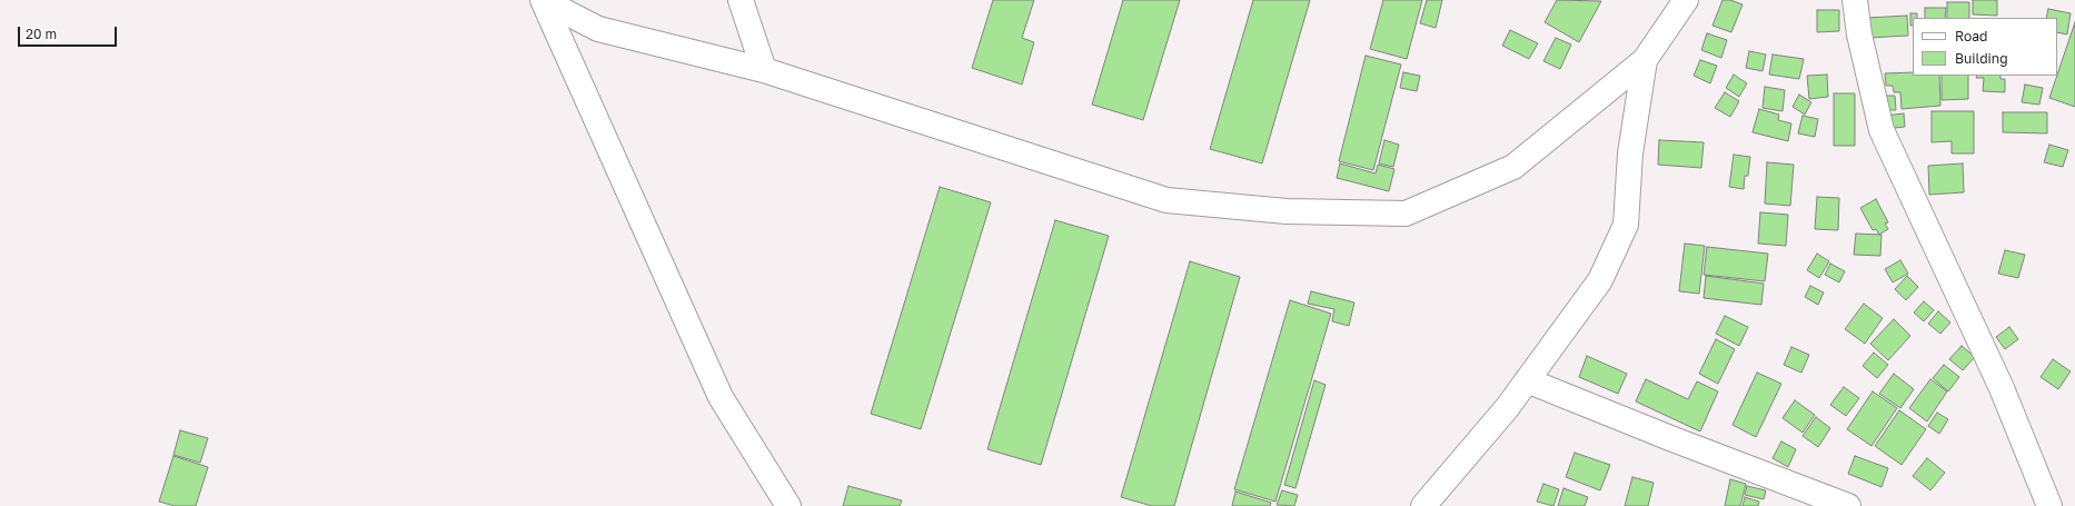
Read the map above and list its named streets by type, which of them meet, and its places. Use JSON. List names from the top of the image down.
{
  "legend": ["Road", "Building"],
  "scale_bar": "20 m"
}
